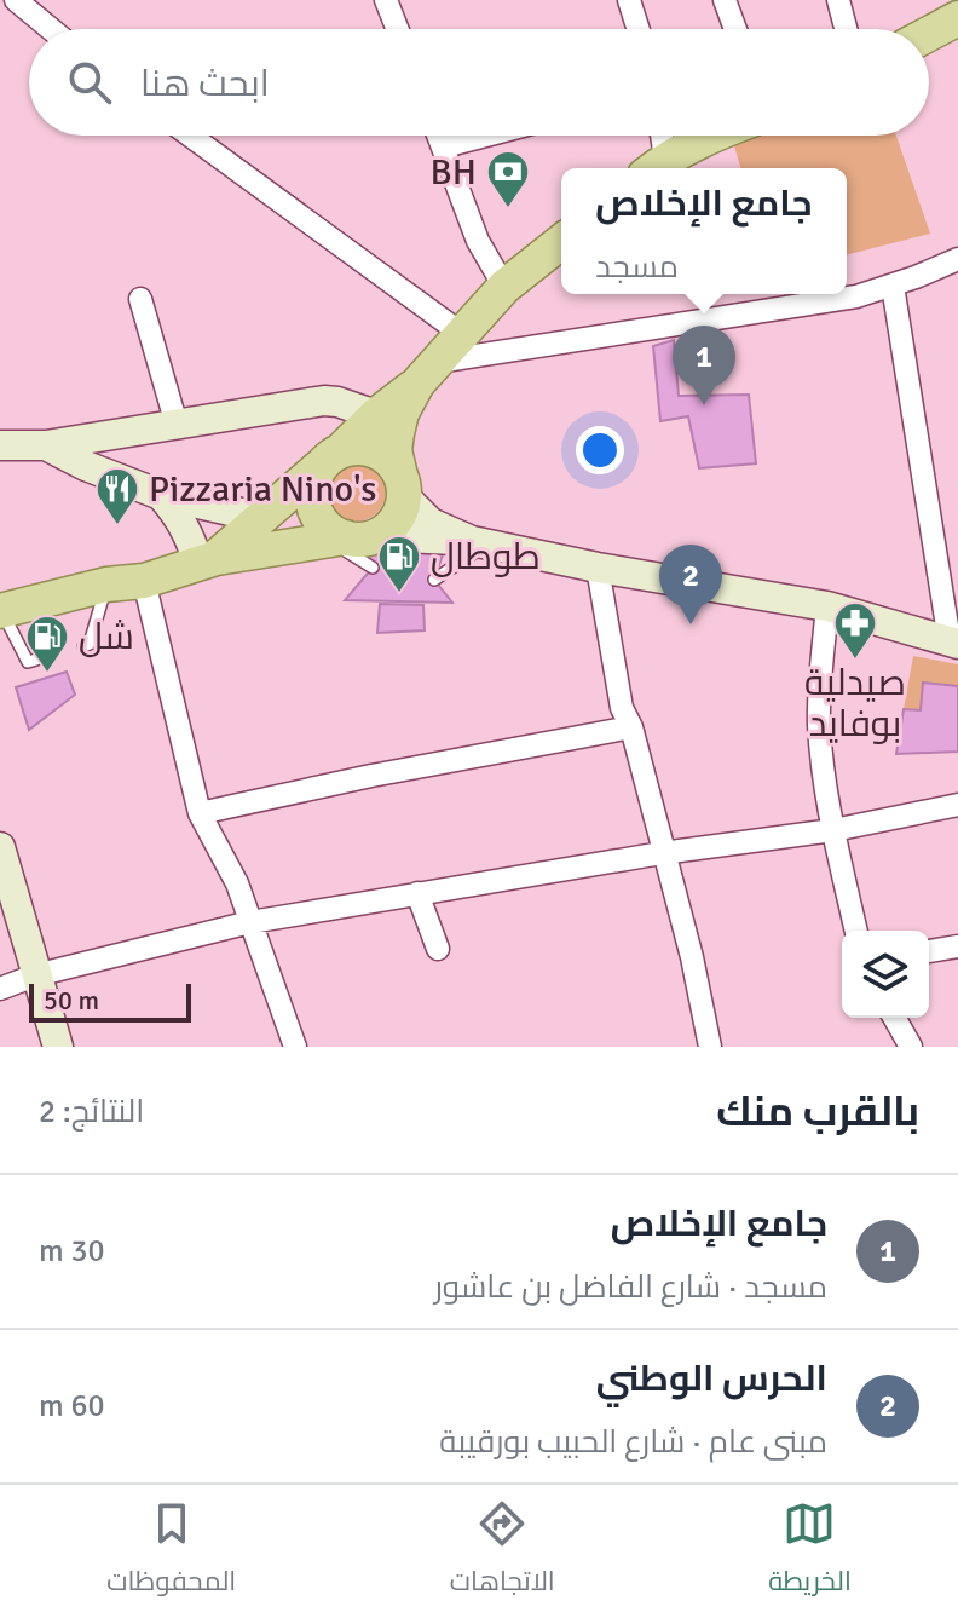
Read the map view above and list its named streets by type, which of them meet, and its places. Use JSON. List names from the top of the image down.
{
  "places": {
    "bank": ["BH"],
    "restaurant": ["Pizzaria Nino's"],
    "fuel station": ["طوطال", "شل"],
    "pharmacy": ["صيدلية بوفايد"]
  },
  "scale_bar": "50 m",
  "page": {
    "search": "ابحث هنا",
    "popup": ["جامع الإخلاص", "مسجد"],
    "pins": ["1", "2"],
    "scale": "50 m",
    "heading": ["بالقرب منك", "النتائج: 2"],
    "list": [
      {
        "mark": "1",
        "name": "جامع الإخلاص",
        "note": "مسجد · شارع الفاضل بن عاشور",
        "value": "30 m"
      },
      {
        "mark": "2",
        "name": "الحرس الوطني",
        "note": "مبنى عام · شارع الحبيب بورقيبة",
        "value": "60 m"
      }
    ],
    "nav": ["الخريطة", "الاتجاهات", "المحفوظات"]
  }
}
